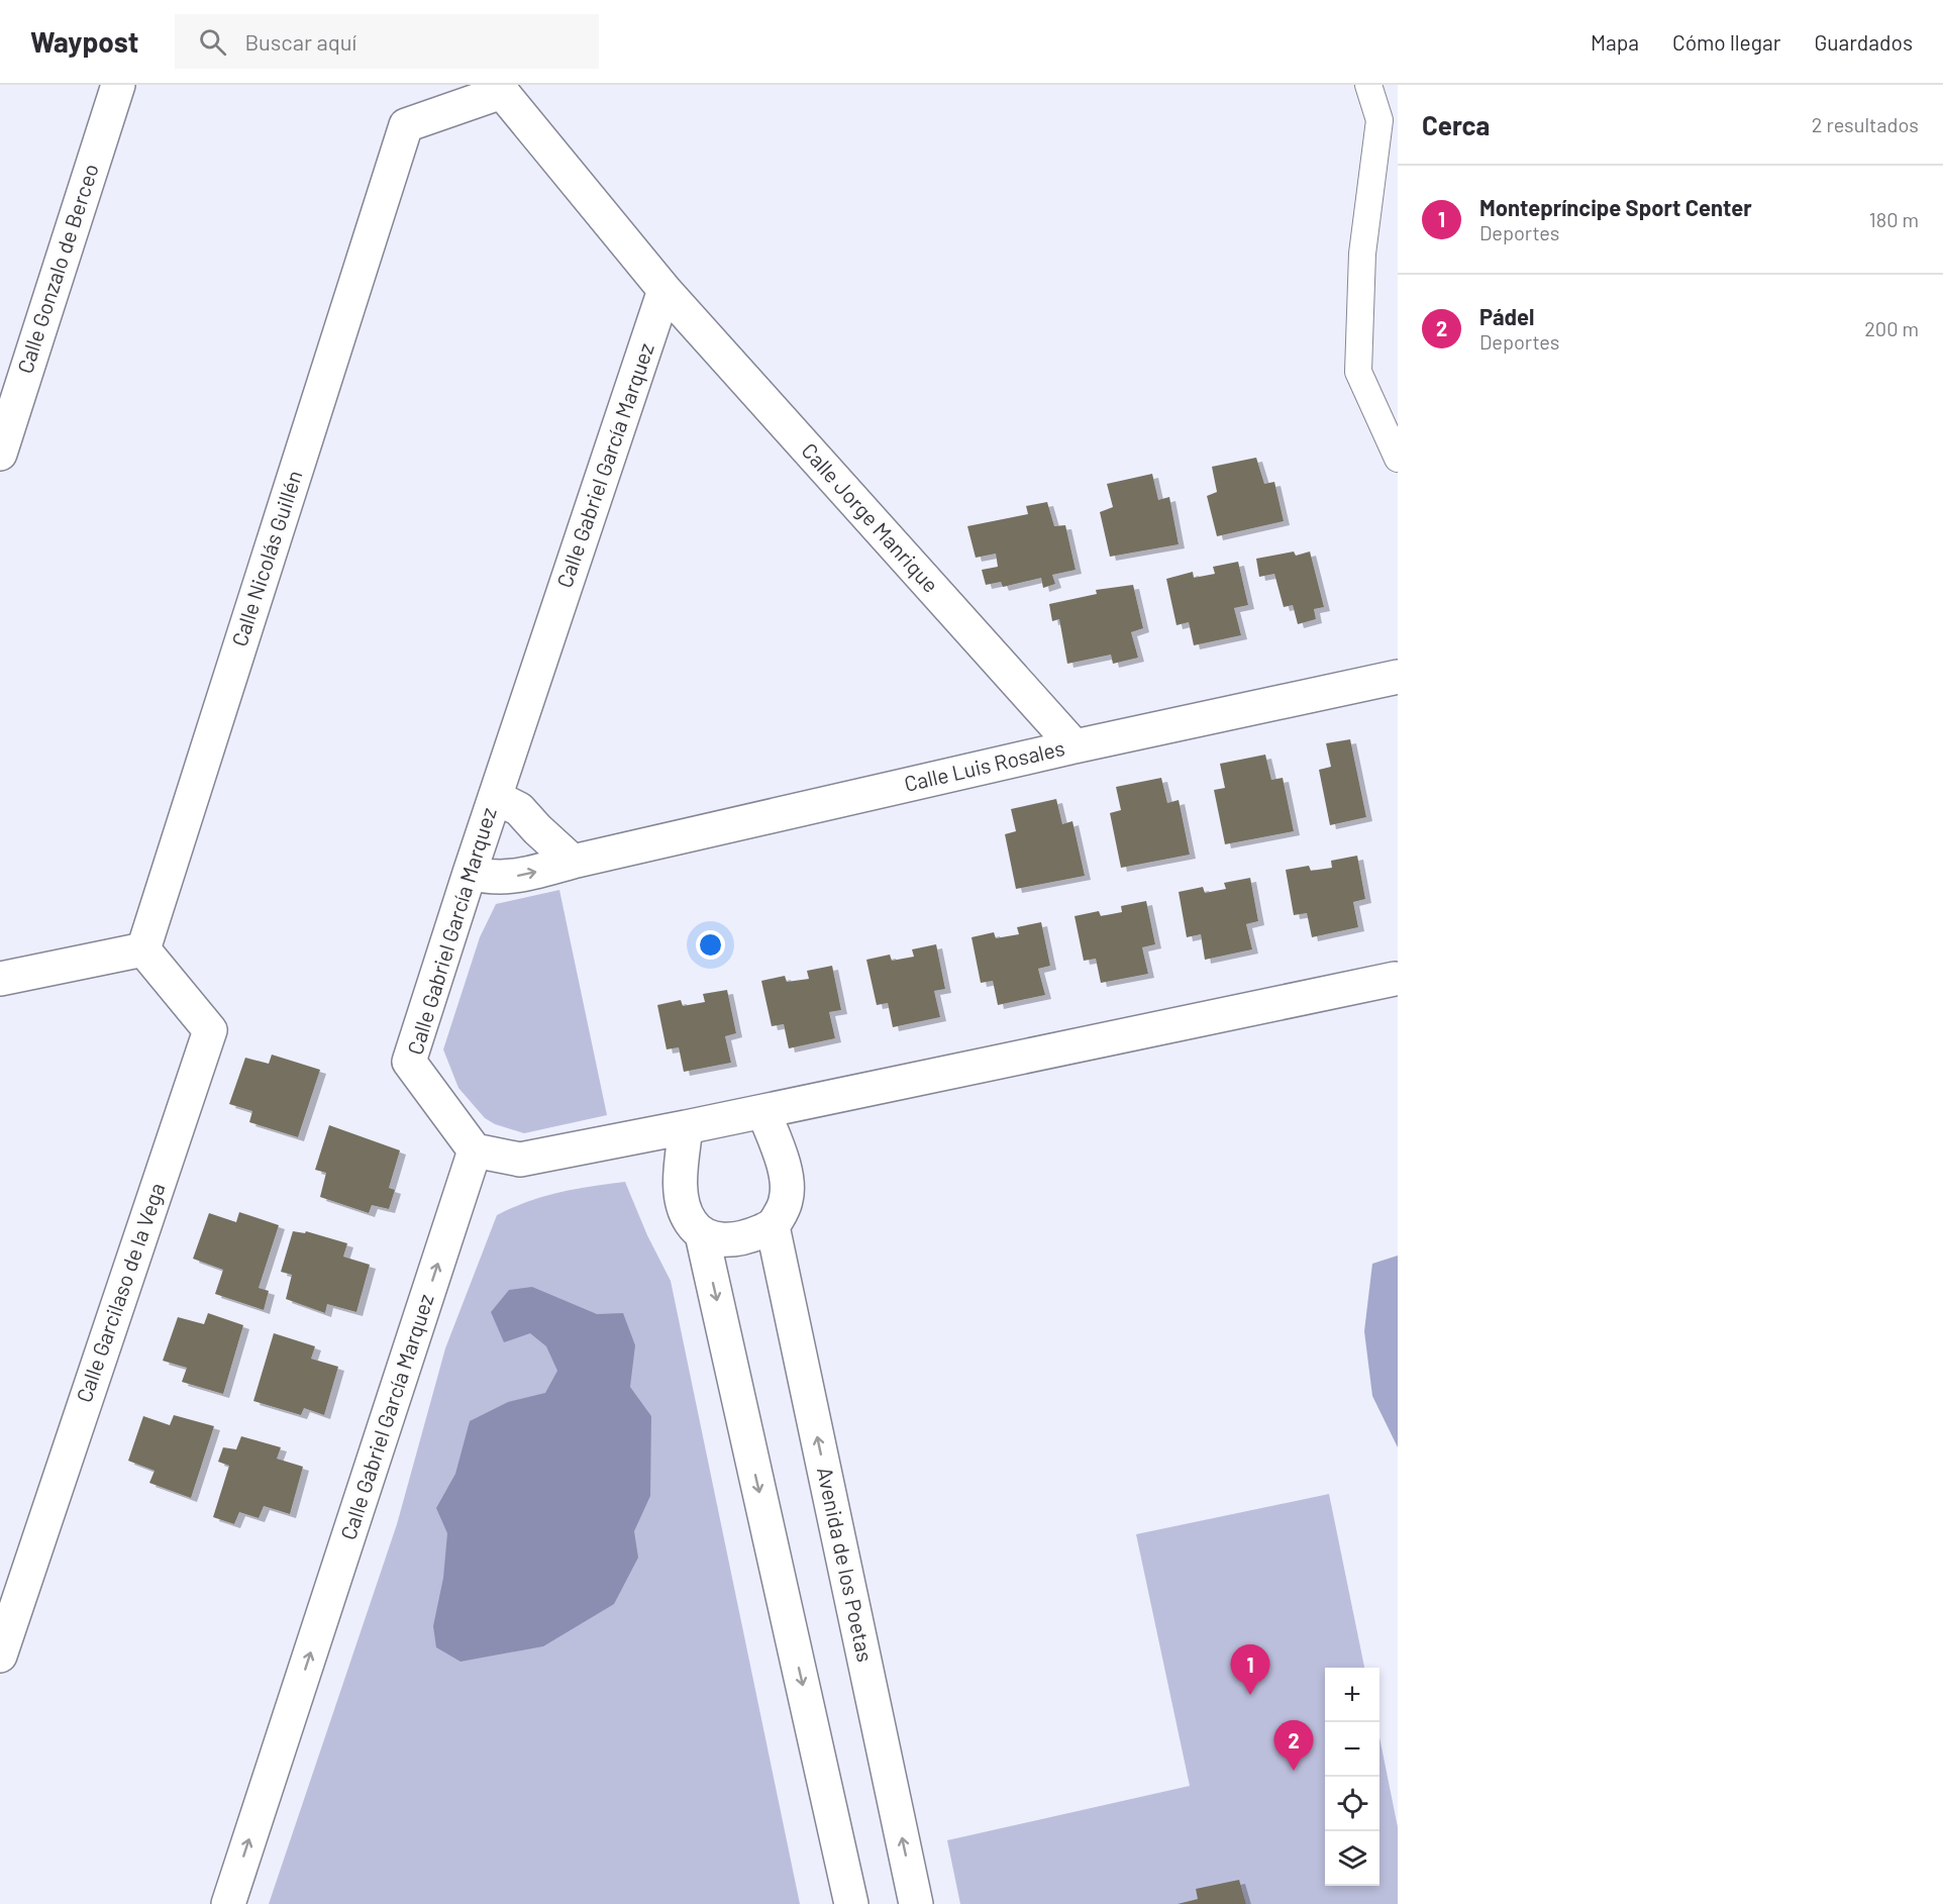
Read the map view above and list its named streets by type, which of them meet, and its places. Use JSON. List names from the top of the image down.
{
  "streets": {
    "street": [
      "Calle Gonzalo de Berceo",
      "Calle Gabriel García Marquez",
      "Calle Jorge Manrique",
      "Calle Nicolás Guillén",
      "Calle Luis Rosales",
      "Calle Garcilaso de la Vega",
      "Avenida de los Poetas"
    ]
  },
  "crossings": [
    ["Calle Gabriel García Marquez", "Calle Jorge Manrique"],
    ["Calle Gabriel García Marquez", "Calle Luis Rosales"],
    ["Calle Jorge Manrique", "Calle Luis Rosales"],
    ["Calle Nicolás Guillén", "Calle Garcilaso de la Vega"]
  ],
  "one_way": ["Calle Gabriel García Marquez"],
  "page": {
    "header": "Waypost",
    "search": "Buscar aquí",
    "nav": ["Mapa", "Cómo llegar", "Guardados"],
    "heading": ["Cerca", "2 resultados"],
    "list": [
      {
        "mark": "1",
        "name": "Montepríncipe Sport Center",
        "note": "Deportes",
        "value": "180 m"
      },
      {
        "mark": "2",
        "name": "Pádel",
        "note": "Deportes",
        "value": "200 m"
      }
    ],
    "pins": ["1", "2"],
    "map_buttons": ["+", "−"]
  }
}
